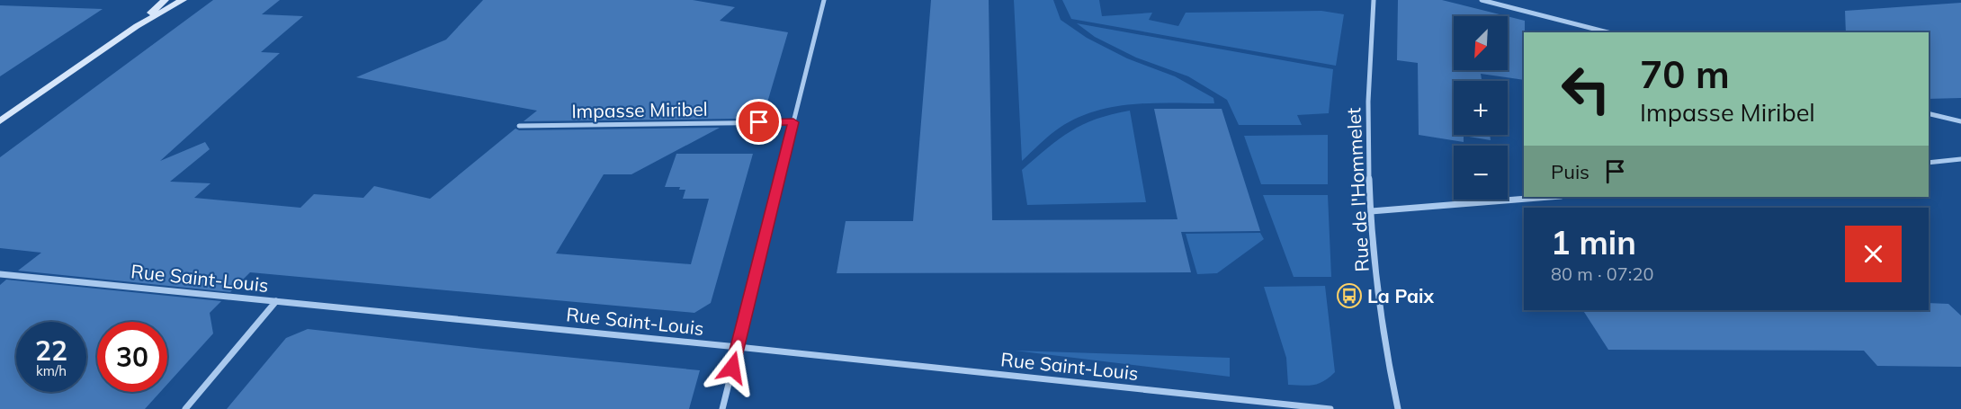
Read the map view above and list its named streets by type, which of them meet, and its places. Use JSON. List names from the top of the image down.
{
  "streets": {
    "street": ["Impasse Miribel", "Rue de l'Hommelet", "Rue Saint-Louis"]
  },
  "places": {
    "bus stop": ["La Paix"]
  },
  "north": "bottom left",
  "page": {
    "map_buttons": ["+", "−"],
    "turn": ["70 m", "Impasse Miribel"],
    "then": "Puis",
    "heading": ["1 min", "80 m · 07:20"],
    "speed": "22 km/h",
    "limit": "30"
  }
}
